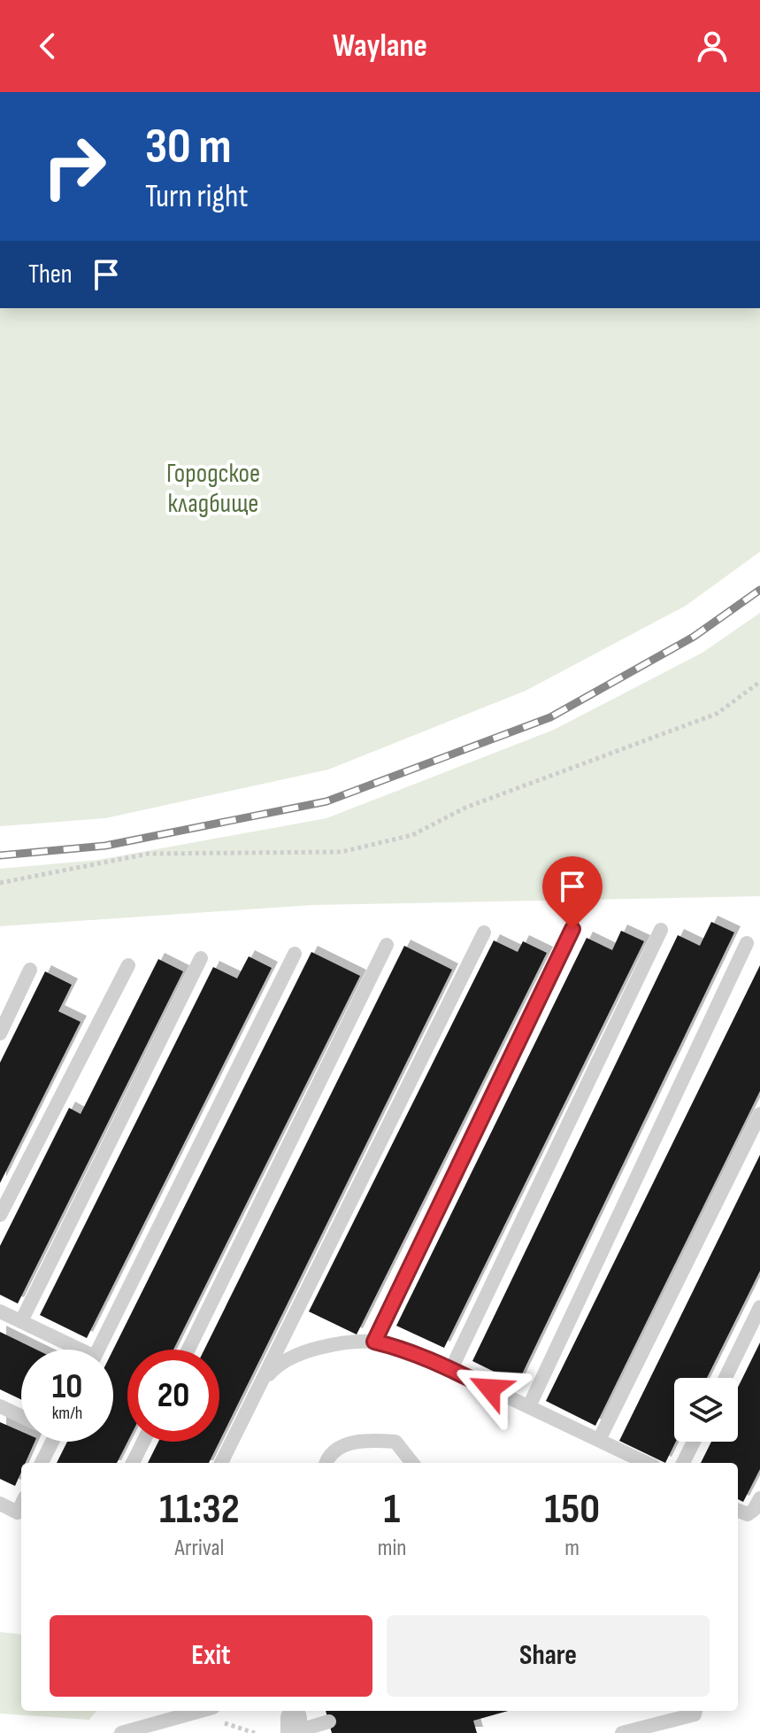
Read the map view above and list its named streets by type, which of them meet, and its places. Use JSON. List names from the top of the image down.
{
  "parks": ["Городское кладбище"],
  "page": {
    "header": "Waylane",
    "turn": ["30 m", "Turn right"],
    "then": "Then",
    "speed": "10 km/h",
    "limit": "20",
    "eta": [
      "11:32",
      "Arrival",
      "1",
      "min",
      "150",
      "m"
    ],
    "buttons": ["Exit", "Share"]
  }
}
